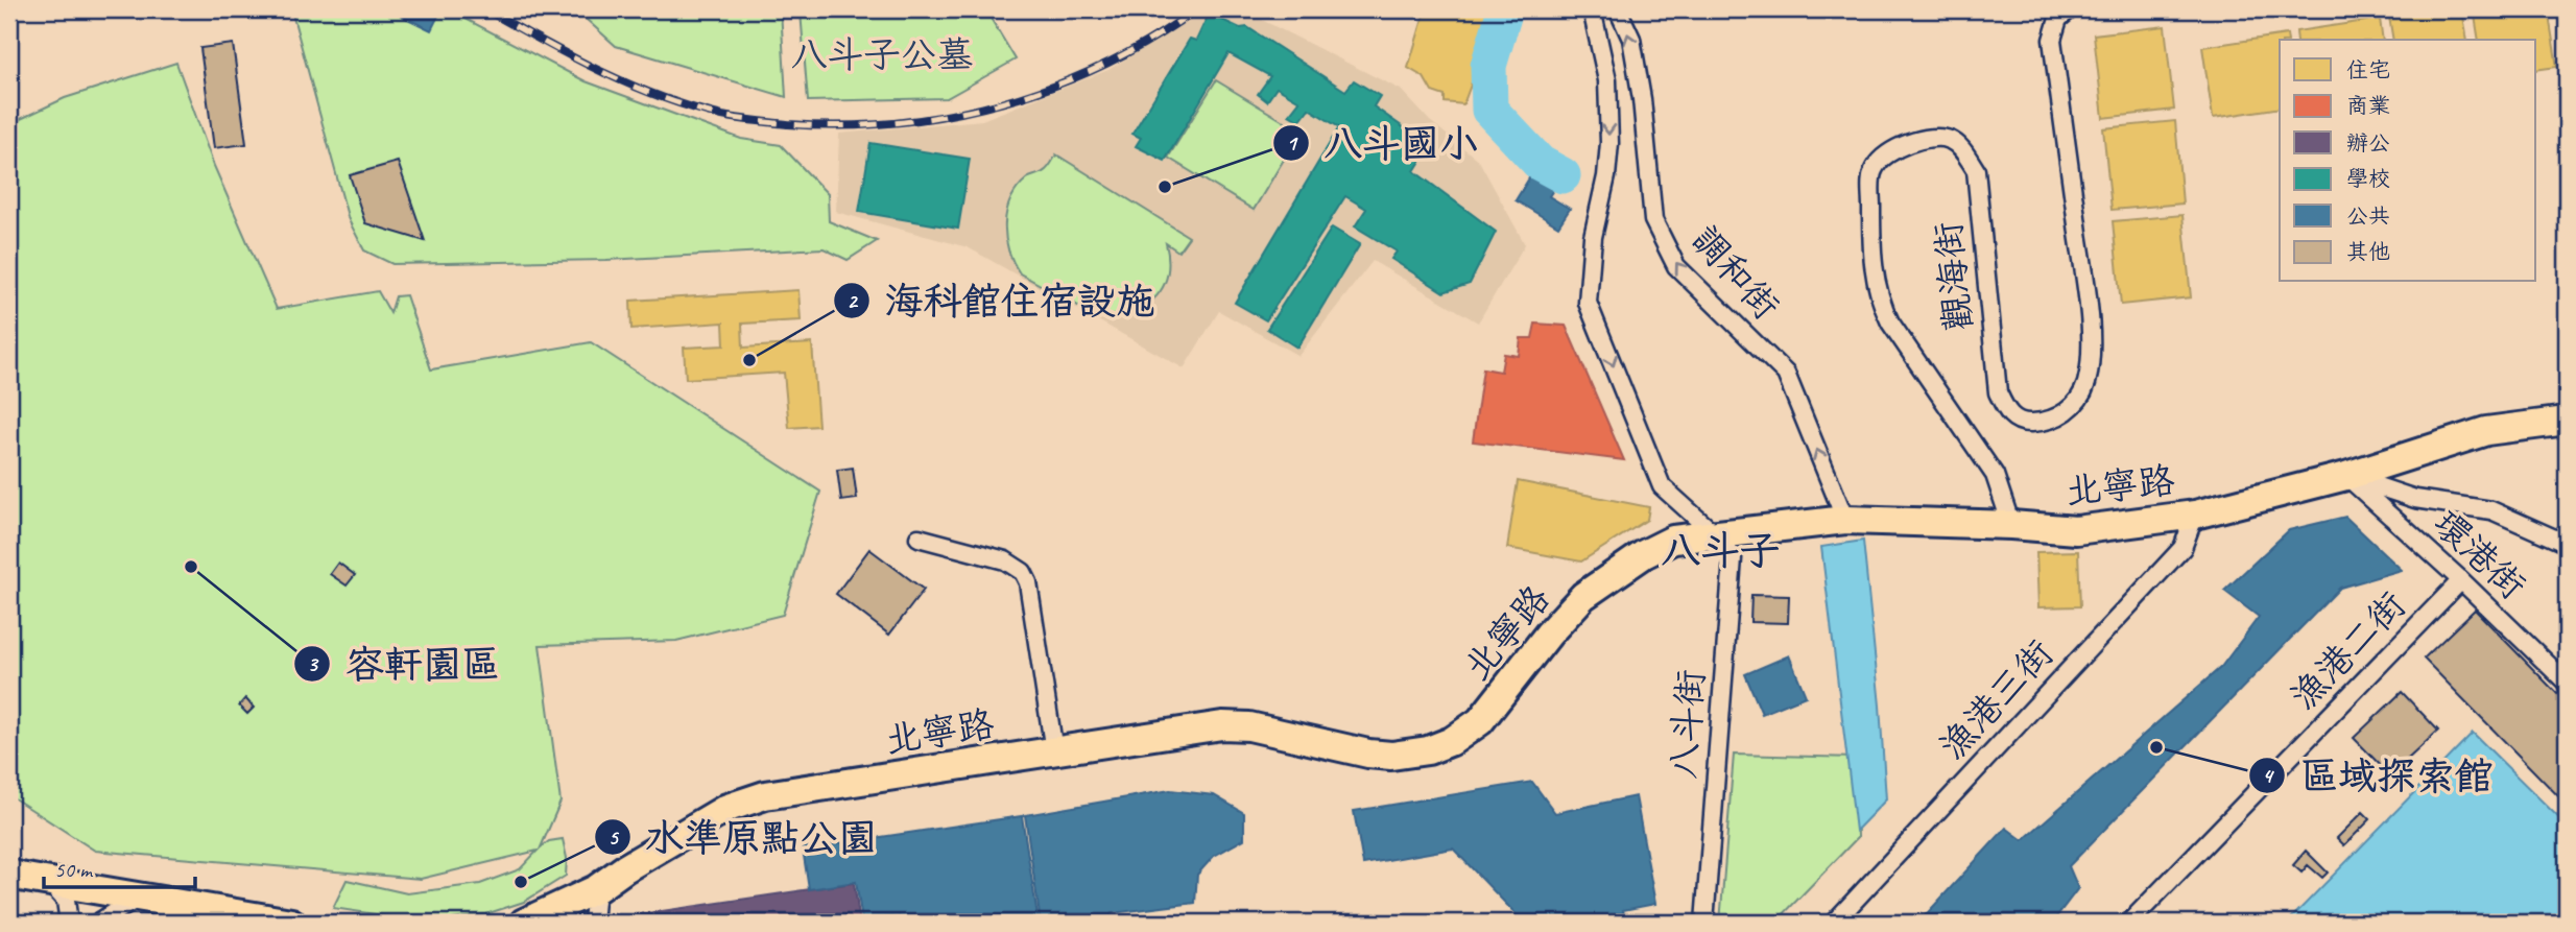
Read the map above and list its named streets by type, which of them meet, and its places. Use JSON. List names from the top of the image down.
{
  "streets": {
    "main road": ["北寧路"],
    "street": [
      "調和街",
      "觀海街",
      "環港街",
      "漁港二街",
      "漁港三街",
      "八斗街"
    ]
  },
  "crossings": [
    ["調和街", "北寧路"],
    ["觀海街", "北寧路"],
    ["北寧路", "環港街"],
    ["北寧路", "漁港三街"],
    ["北寧路", "八斗街"],
    ["環港街", "漁港二街"]
  ],
  "districts": ["八斗子"],
  "parks": ["八斗子公墓"],
  "places": [
    "八斗國小",
    "海科館住宿設施",
    "容軒園區",
    "區域探索館",
    "水準原點公園"
  ],
  "legend": [
    "住宅",
    "商業",
    "辦公",
    "學校",
    "公共",
    "其他"
  ],
  "scale_bar": "50 m"
}
